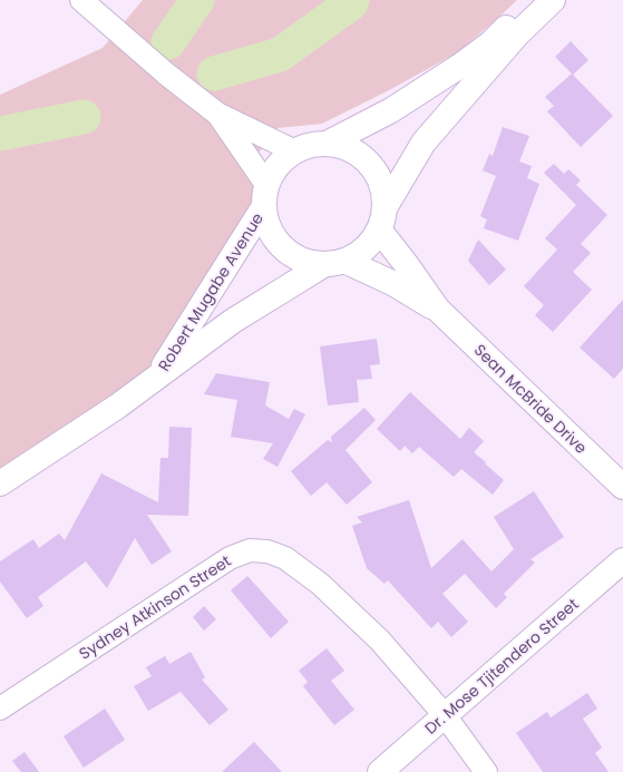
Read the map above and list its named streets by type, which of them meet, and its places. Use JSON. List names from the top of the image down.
{
  "streets": {
    "main road": ["Robert Mugabe Avenue", "Sean McBride Drive", "Dr. Mose Tjitendero Street"],
    "street": ["Sydney Atkinson Street"]
  },
  "crossings": [
    ["Robert Mugabe Avenue", "Sean McBride Drive"],
    ["Sydney Atkinson Street", "Dr. Mose Tjitendero Street"]
  ]
}
